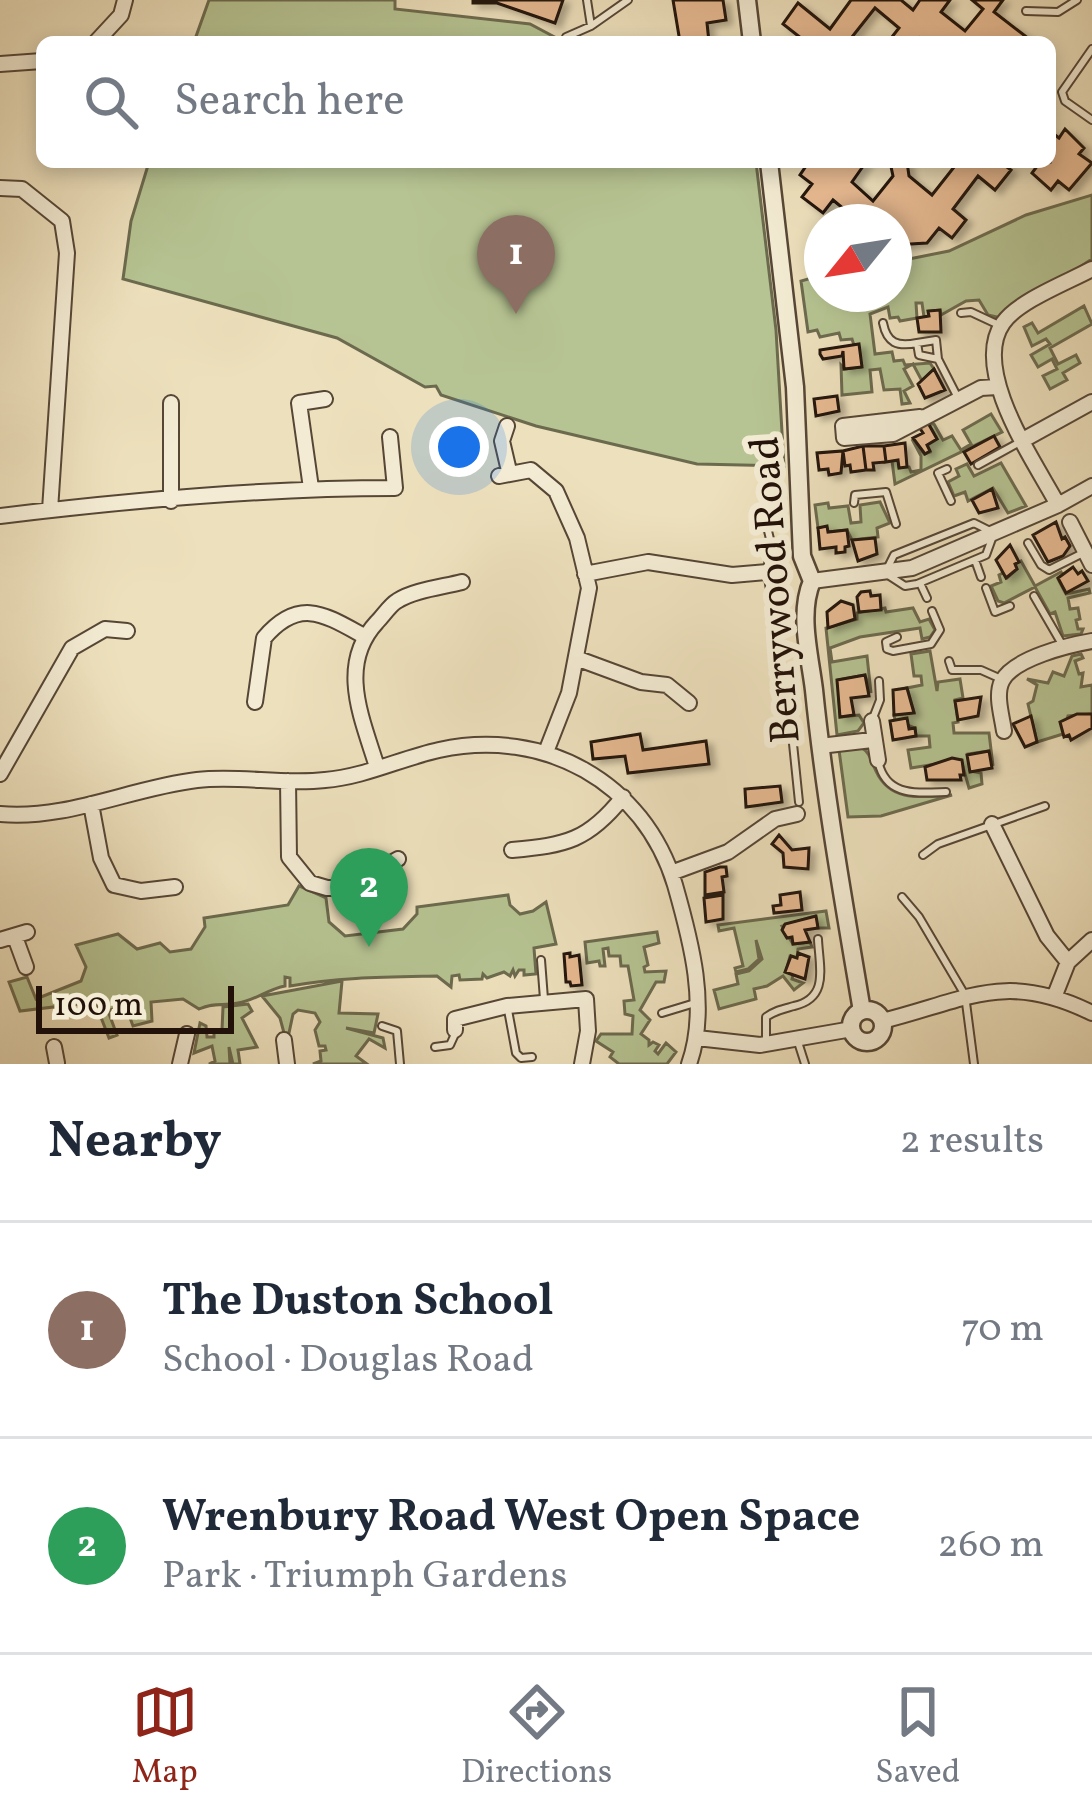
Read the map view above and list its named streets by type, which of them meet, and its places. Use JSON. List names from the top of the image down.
{
  "streets": {
    "street": ["Berrywood Road"]
  },
  "scale_bar": "100 m",
  "north": "bottom left",
  "page": {
    "search": "Search here",
    "pins": ["1", "2"],
    "scale": "100 m",
    "heading": ["Nearby", "2 results"],
    "list": [
      {
        "mark": "1",
        "name": "The Duston School",
        "note": "School · Douglas Road",
        "value": "70 m"
      },
      {
        "mark": "2",
        "name": "Wrenbury Road West Open Space",
        "note": "Park · Triumph Gardens",
        "value": "260 m"
      }
    ],
    "nav": ["Map", "Directions", "Saved"]
  }
}
